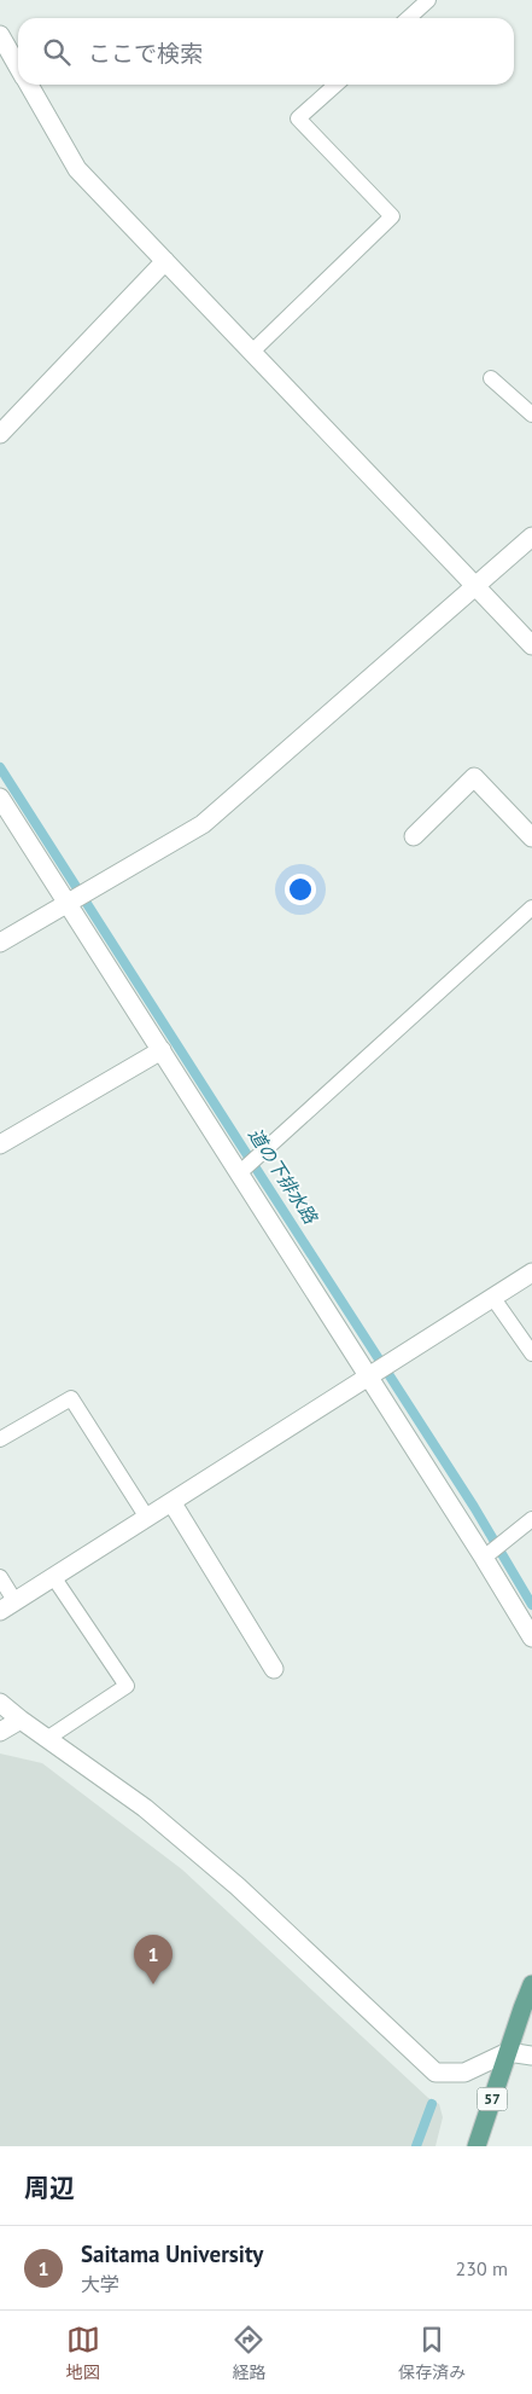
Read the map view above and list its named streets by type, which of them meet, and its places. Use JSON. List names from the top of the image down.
{
  "streets": {
    "main road": ["57"]
  },
  "water": ["道の下排水路"],
  "page": {
    "search": "ここで検索",
    "pins": "1",
    "heading": "周辺",
    "list": [
      {
        "mark": "1",
        "name": "Saitama University",
        "note": "大学",
        "value": "230 m"
      }
    ],
    "nav": ["地図", "経路", "保存済み"]
  }
}
